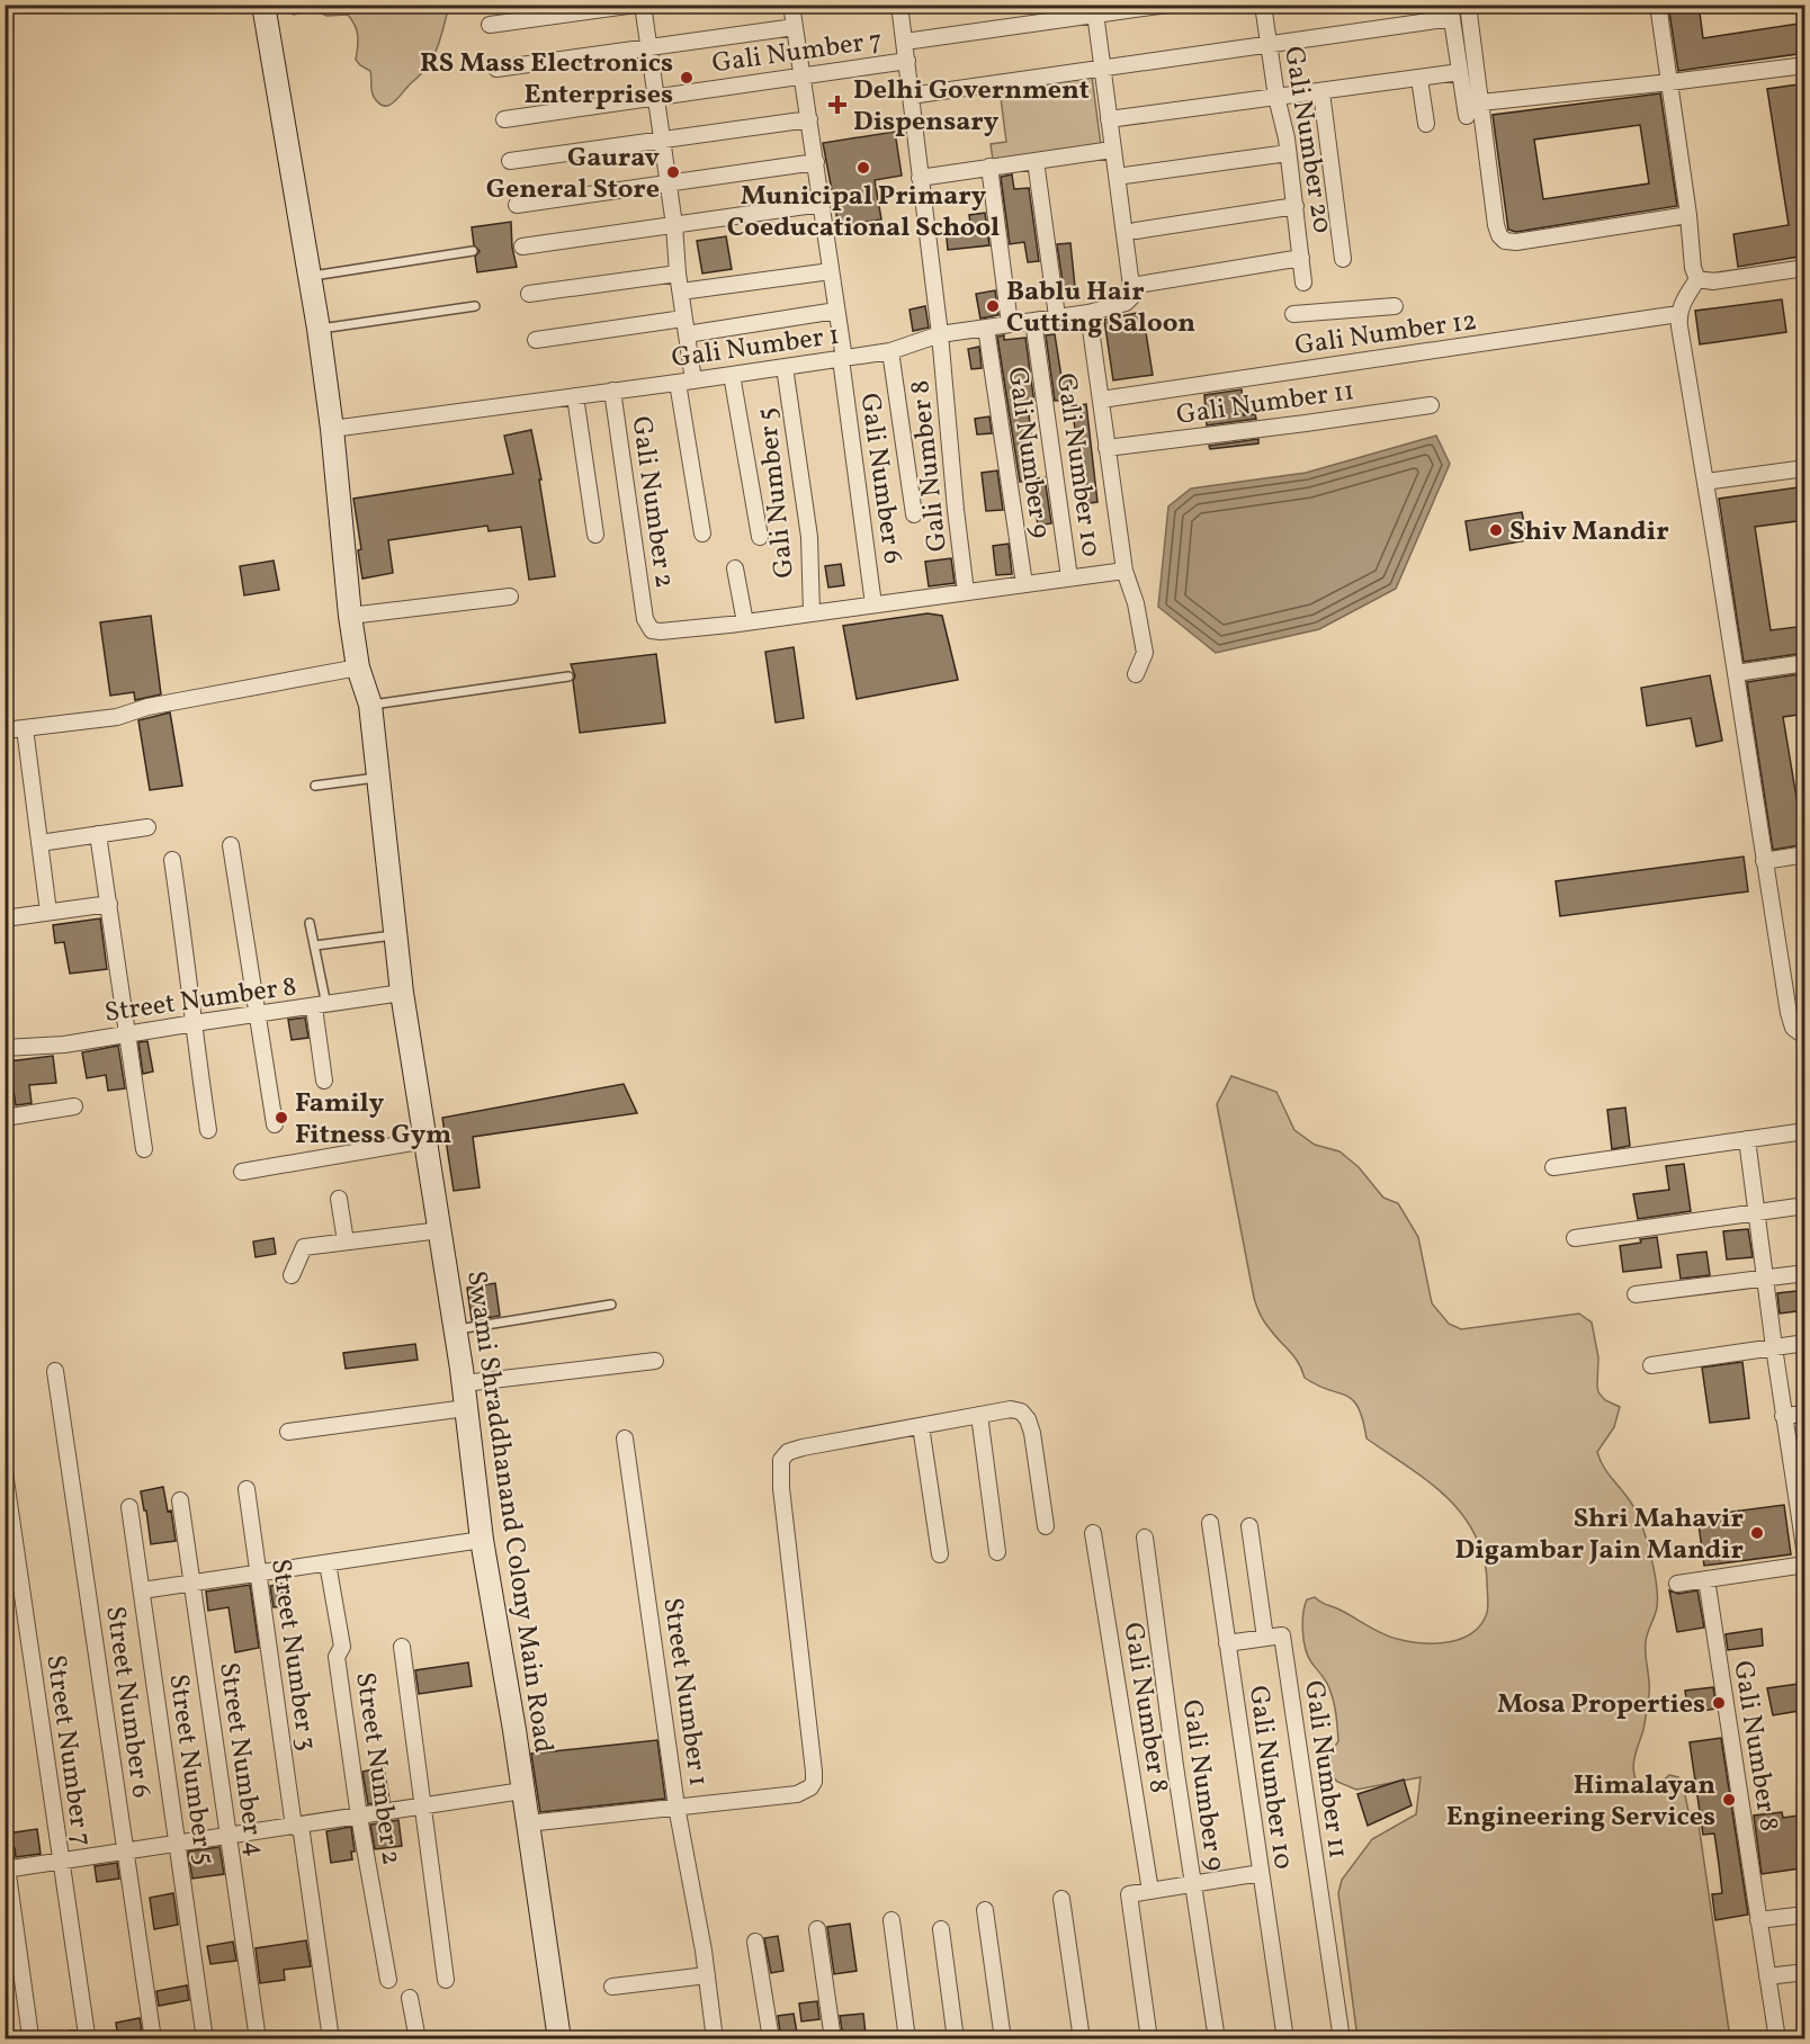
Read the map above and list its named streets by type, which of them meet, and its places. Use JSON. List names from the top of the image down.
{
  "streets": {
    "street": [
      "Gali Number 7",
      "Gali Number 20",
      "Gali Number 12",
      "Gali Number 1",
      "Gali Number 11",
      "Gali Number 9",
      "Gali Number 10",
      "Gali Number 8",
      "Gali Number 6",
      "Gali Number 5",
      "Gali Number 2",
      "Street Number 8",
      "Swami Shraddhanand Colony Main Road",
      "Street Number 3",
      "Street Number 1",
      "Street Number 6",
      "Street Number 7",
      "Street Number 4",
      "Street Number 2",
      "Street Number 5"
    ]
  },
  "crossings": [
    ["Gali Number 7", "Gali Number 8"],
    ["Gali Number 7", "Gali Number 6"],
    ["Gali Number 1", "Gali Number 9"],
    ["Gali Number 1", "Gali Number 10"],
    ["Gali Number 1", "Gali Number 8"],
    ["Gali Number 1", "Gali Number 6"],
    ["Gali Number 1", "Gali Number 5"],
    ["Gali Number 1", "Gali Number 2"],
    ["Gali Number 1", "Swami Shraddhanand Colony Main Road"],
    ["Street Number 8", "Swami Shraddhanand Colony Main Road"]
  ],
  "places": {
    "other": [
      "RS Mass Electronics Enterprises",
      "Municipal Primary Coeducational School",
      "Gaurav General Store",
      "Bablu Hair Cutting Saloon",
      "Shiv Mandir",
      "Family Fitness Gym",
      "Shri Mahavir Digambar Jain Mandir",
      "Mosa Properties",
      "Himalayan Engineering Services"
    ],
    "health": ["Delhi Government Dispensary"]
  }
}
